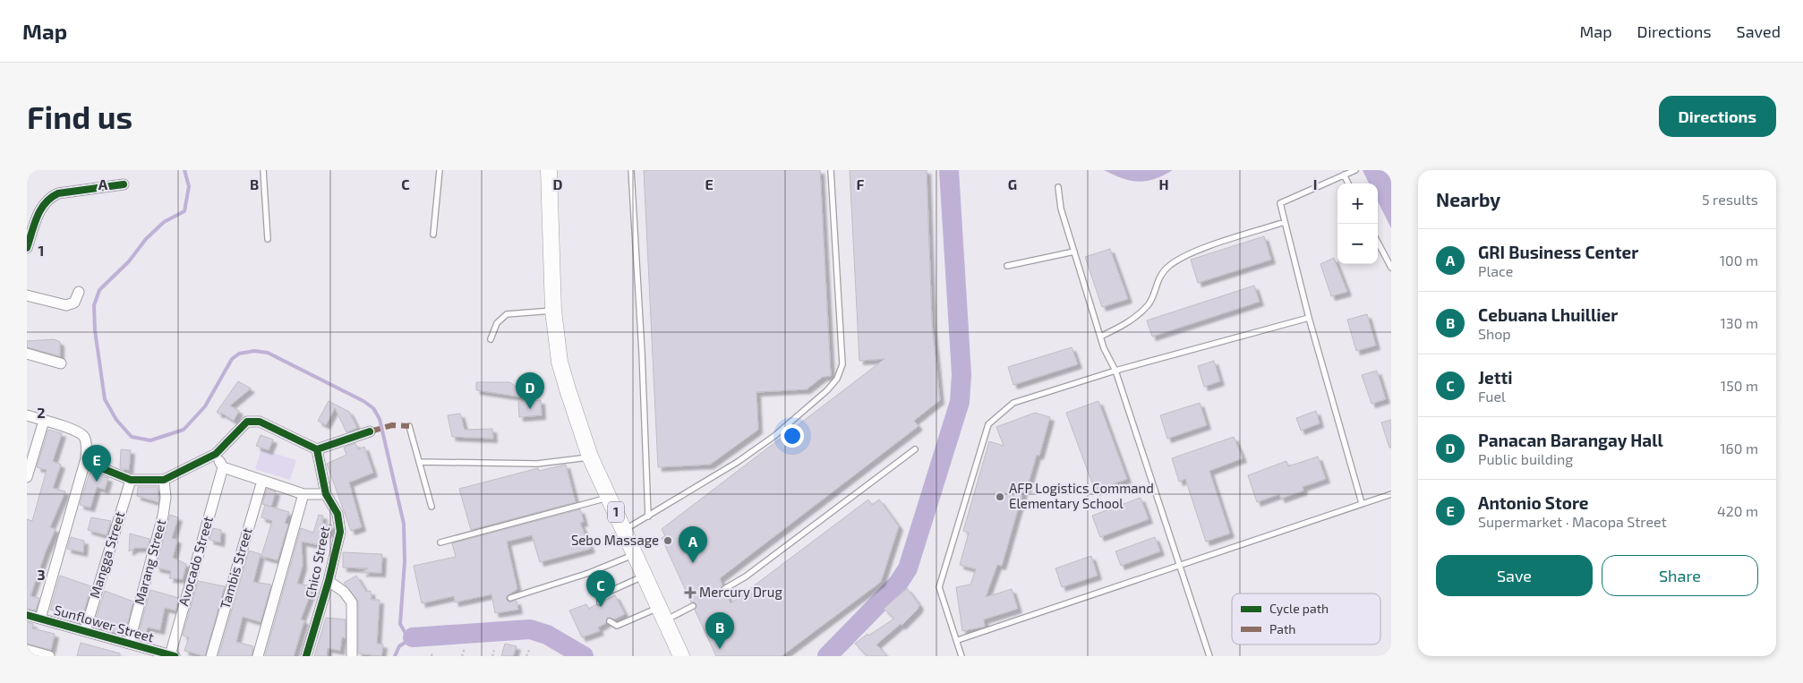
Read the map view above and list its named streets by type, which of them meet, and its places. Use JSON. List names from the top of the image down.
{
  "streets": {
    "highway": ["1"],
    "street": [
      "Mangga Street",
      "Avocado Street",
      "Marang Street",
      "Chico Street",
      "Tambis Street",
      "Sunflower Street"
    ]
  },
  "crossings": [
    ["Mangga Street", "Sunflower Street"],
    ["Avocado Street", "Sunflower Street"],
    ["Marang Street", "Sunflower Street"]
  ],
  "places": {
    "other": ["AFP Logistics Command Elementary School", "Sebo Massage"],
    "health": ["Mercury Drug"]
  },
  "legend": ["Cycle path", "Path"],
  "page": {
    "header": "Map",
    "nav": ["Map", "Directions", "Saved"],
    "buttons": [
      "Directions",
      ["Save", "Share"]
    ],
    "title": "Find us",
    "heading": ["Nearby", "5 results"],
    "map_buttons": ["+", "−"],
    "list": [
      {
        "mark": "A",
        "name": "GRI Business Center",
        "note": "Place",
        "value": "100 m"
      },
      {
        "mark": "B",
        "name": "Cebuana Lhuillier",
        "note": "Shop",
        "value": "130 m"
      },
      {
        "mark": "C",
        "name": "Jetti",
        "note": "Fuel",
        "value": "150 m"
      },
      {
        "mark": "D",
        "name": "Panacan Barangay Hall",
        "note": "Public building",
        "value": "160 m"
      },
      {
        "mark": "E",
        "name": "Antonio Store",
        "note": "Supermarket · Macopa Street",
        "value": "420 m"
      }
    ],
    "pins": [
      "D",
      "E",
      "A",
      "C",
      "B"
    ]
  },
  "grid": {
    "columns": [
      "A",
      "B",
      "C",
      "D",
      "E",
      "F",
      "G",
      "H",
      "I"
    ],
    "rows": ["1", "2", "3"]
  }
}
